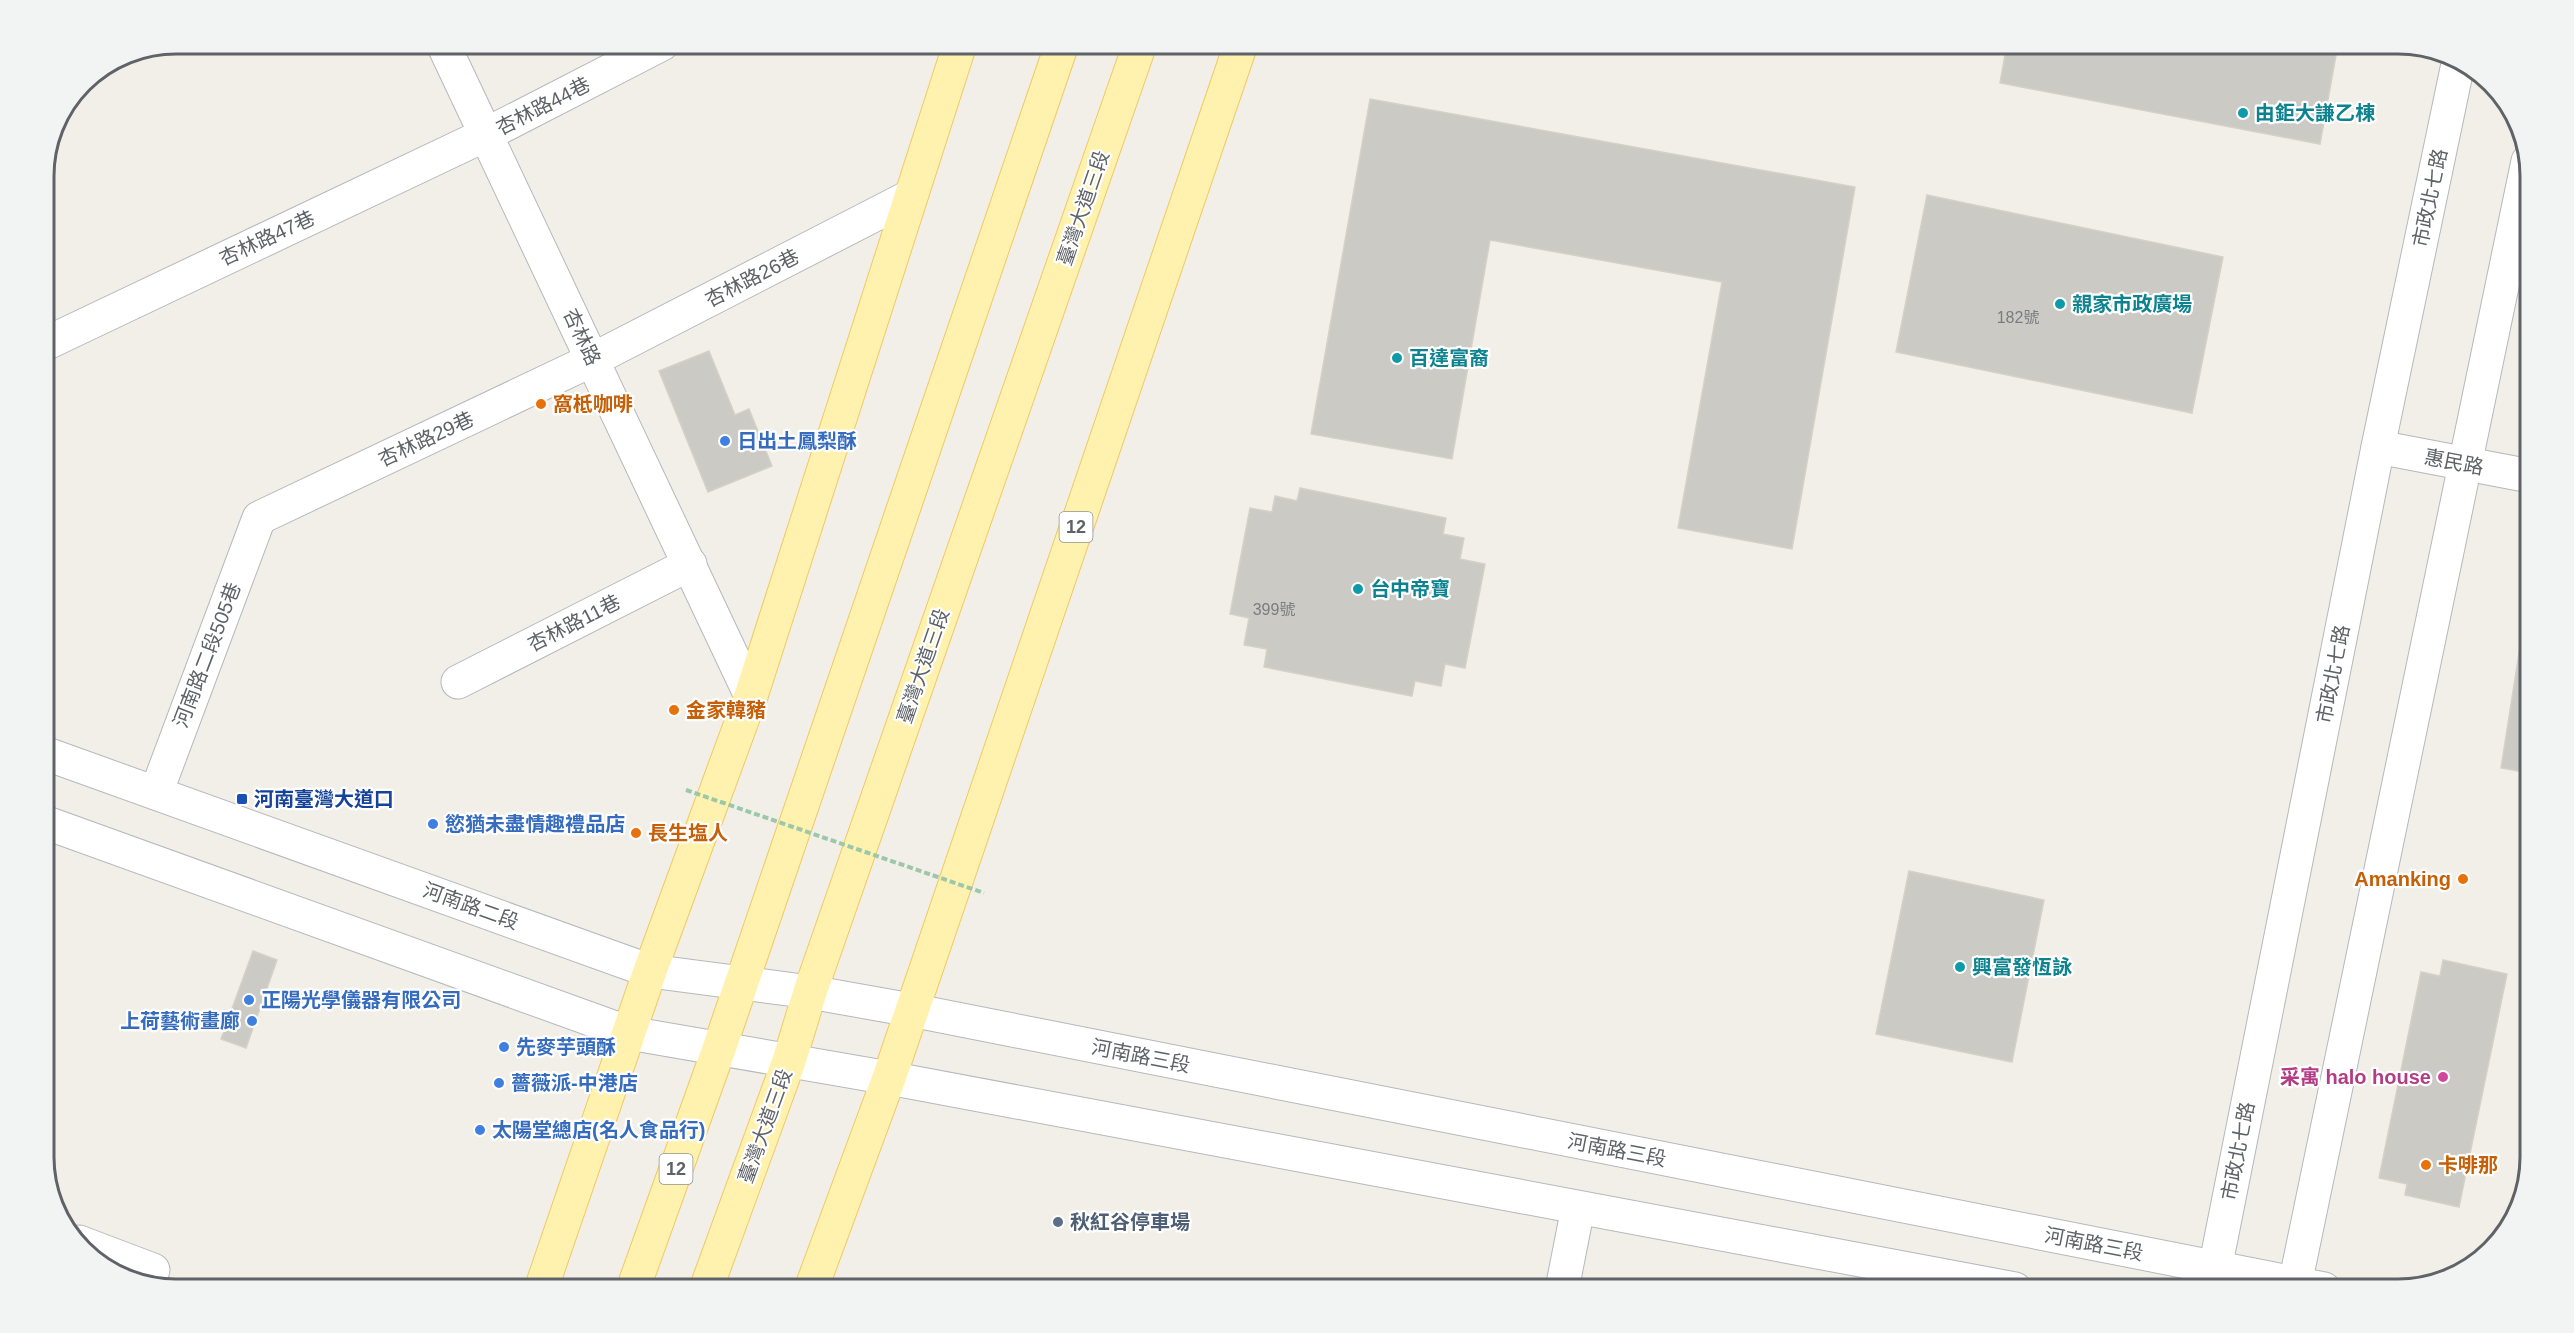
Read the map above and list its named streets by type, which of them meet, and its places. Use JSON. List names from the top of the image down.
{
  "streets": {
    "main road": ["臺灣大道三段", "12"],
    "street": [
      "杏林路44巷",
      "市政北七路",
      "杏林路47巷",
      "杏林路26巷",
      "杏林路",
      "杏林路29巷",
      "惠民路",
      "杏林路11巷",
      "河南路二段505巷",
      "河南路二段",
      "河南路三段"
    ]
  },
  "crossings": [
    ["杏林路44巷", "杏林路47巷"],
    ["杏林路44巷", "杏林路"],
    ["市政北七路", "惠民路"],
    ["市政北七路", "河南路三段"],
    ["臺灣大道三段", "河南路二段"],
    ["杏林路47巷", "杏林路"],
    ["杏林路26巷", "杏林路"],
    ["杏林路26巷", "杏林路29巷"],
    ["杏林路", "杏林路29巷"],
    ["杏林路", "杏林路11巷"],
    ["杏林路29巷", "河南路二段505巷"],
    ["12", "河南路二段"],
    ["12", "河南路三段"],
    ["河南路二段505巷", "河南路二段"],
    ["河南路二段", "河南路三段"]
  ],
  "places": {
    "other": [
      "由鉅大謙乙棟",
      "親家市政廣場",
      "百達富裔",
      "窩柢咖啡",
      "日出土鳳梨酥",
      "台中帝寶",
      "金家韓豬",
      "慾猶未盡情趣禮品店",
      "長生塩人",
      "Amanking",
      "興富發恆詠",
      "正陽光學儀器有限公司",
      "上荷藝術畫廊",
      "先麥芋頭酥",
      "采寓 halo house",
      "薔薇派-中港店",
      "太陽堂總店(名人食品行)",
      "卡啡那",
      "秋紅谷停車場"
    ],
    "transit": ["河南臺灣大道口"]
  },
  "house_numbers": ["182號", "399號"]
}
